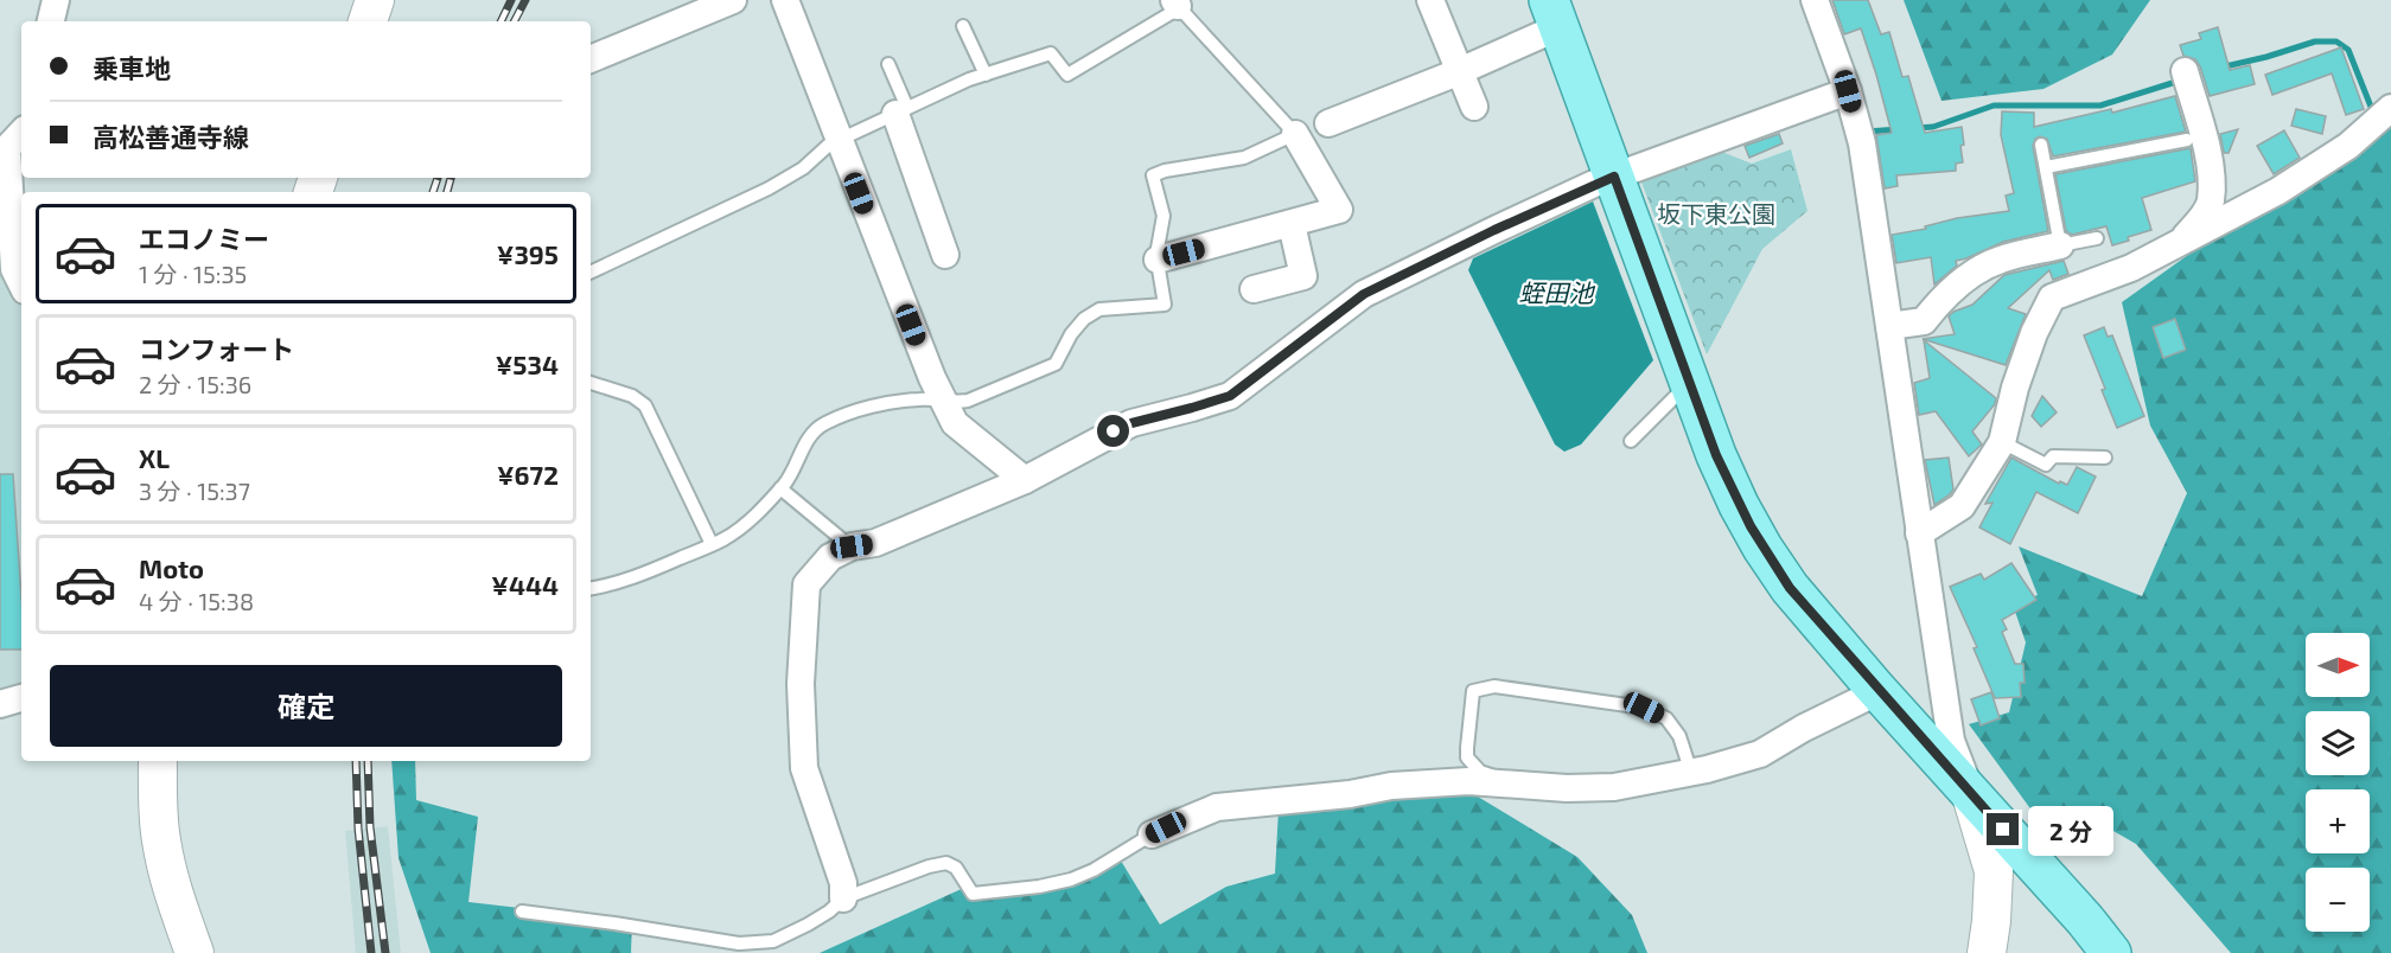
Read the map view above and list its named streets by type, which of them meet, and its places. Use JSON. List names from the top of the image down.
{
  "water": ["蛭田池"],
  "parks": ["坂下東公園"],
  "north": "right",
  "page": {
    "banner": ["乗車地", "高松善通寺線"],
    "list": [
      {
        "name": "エコノミー",
        "note": "1 分 · 15:35",
        "value": "¥395"
      },
      {
        "name": "コンフォート",
        "note": "2 分 · 15:36",
        "value": "¥534"
      },
      {
        "name": "XL",
        "note": "3 分 · 15:37",
        "value": "¥672"
      },
      {
        "name": "Moto",
        "note": "4 分 · 15:38",
        "value": "¥444"
      }
    ],
    "map_buttons": ["+", "−"],
    "buttons": "確定",
    "bubble": "2 分"
  }
}
